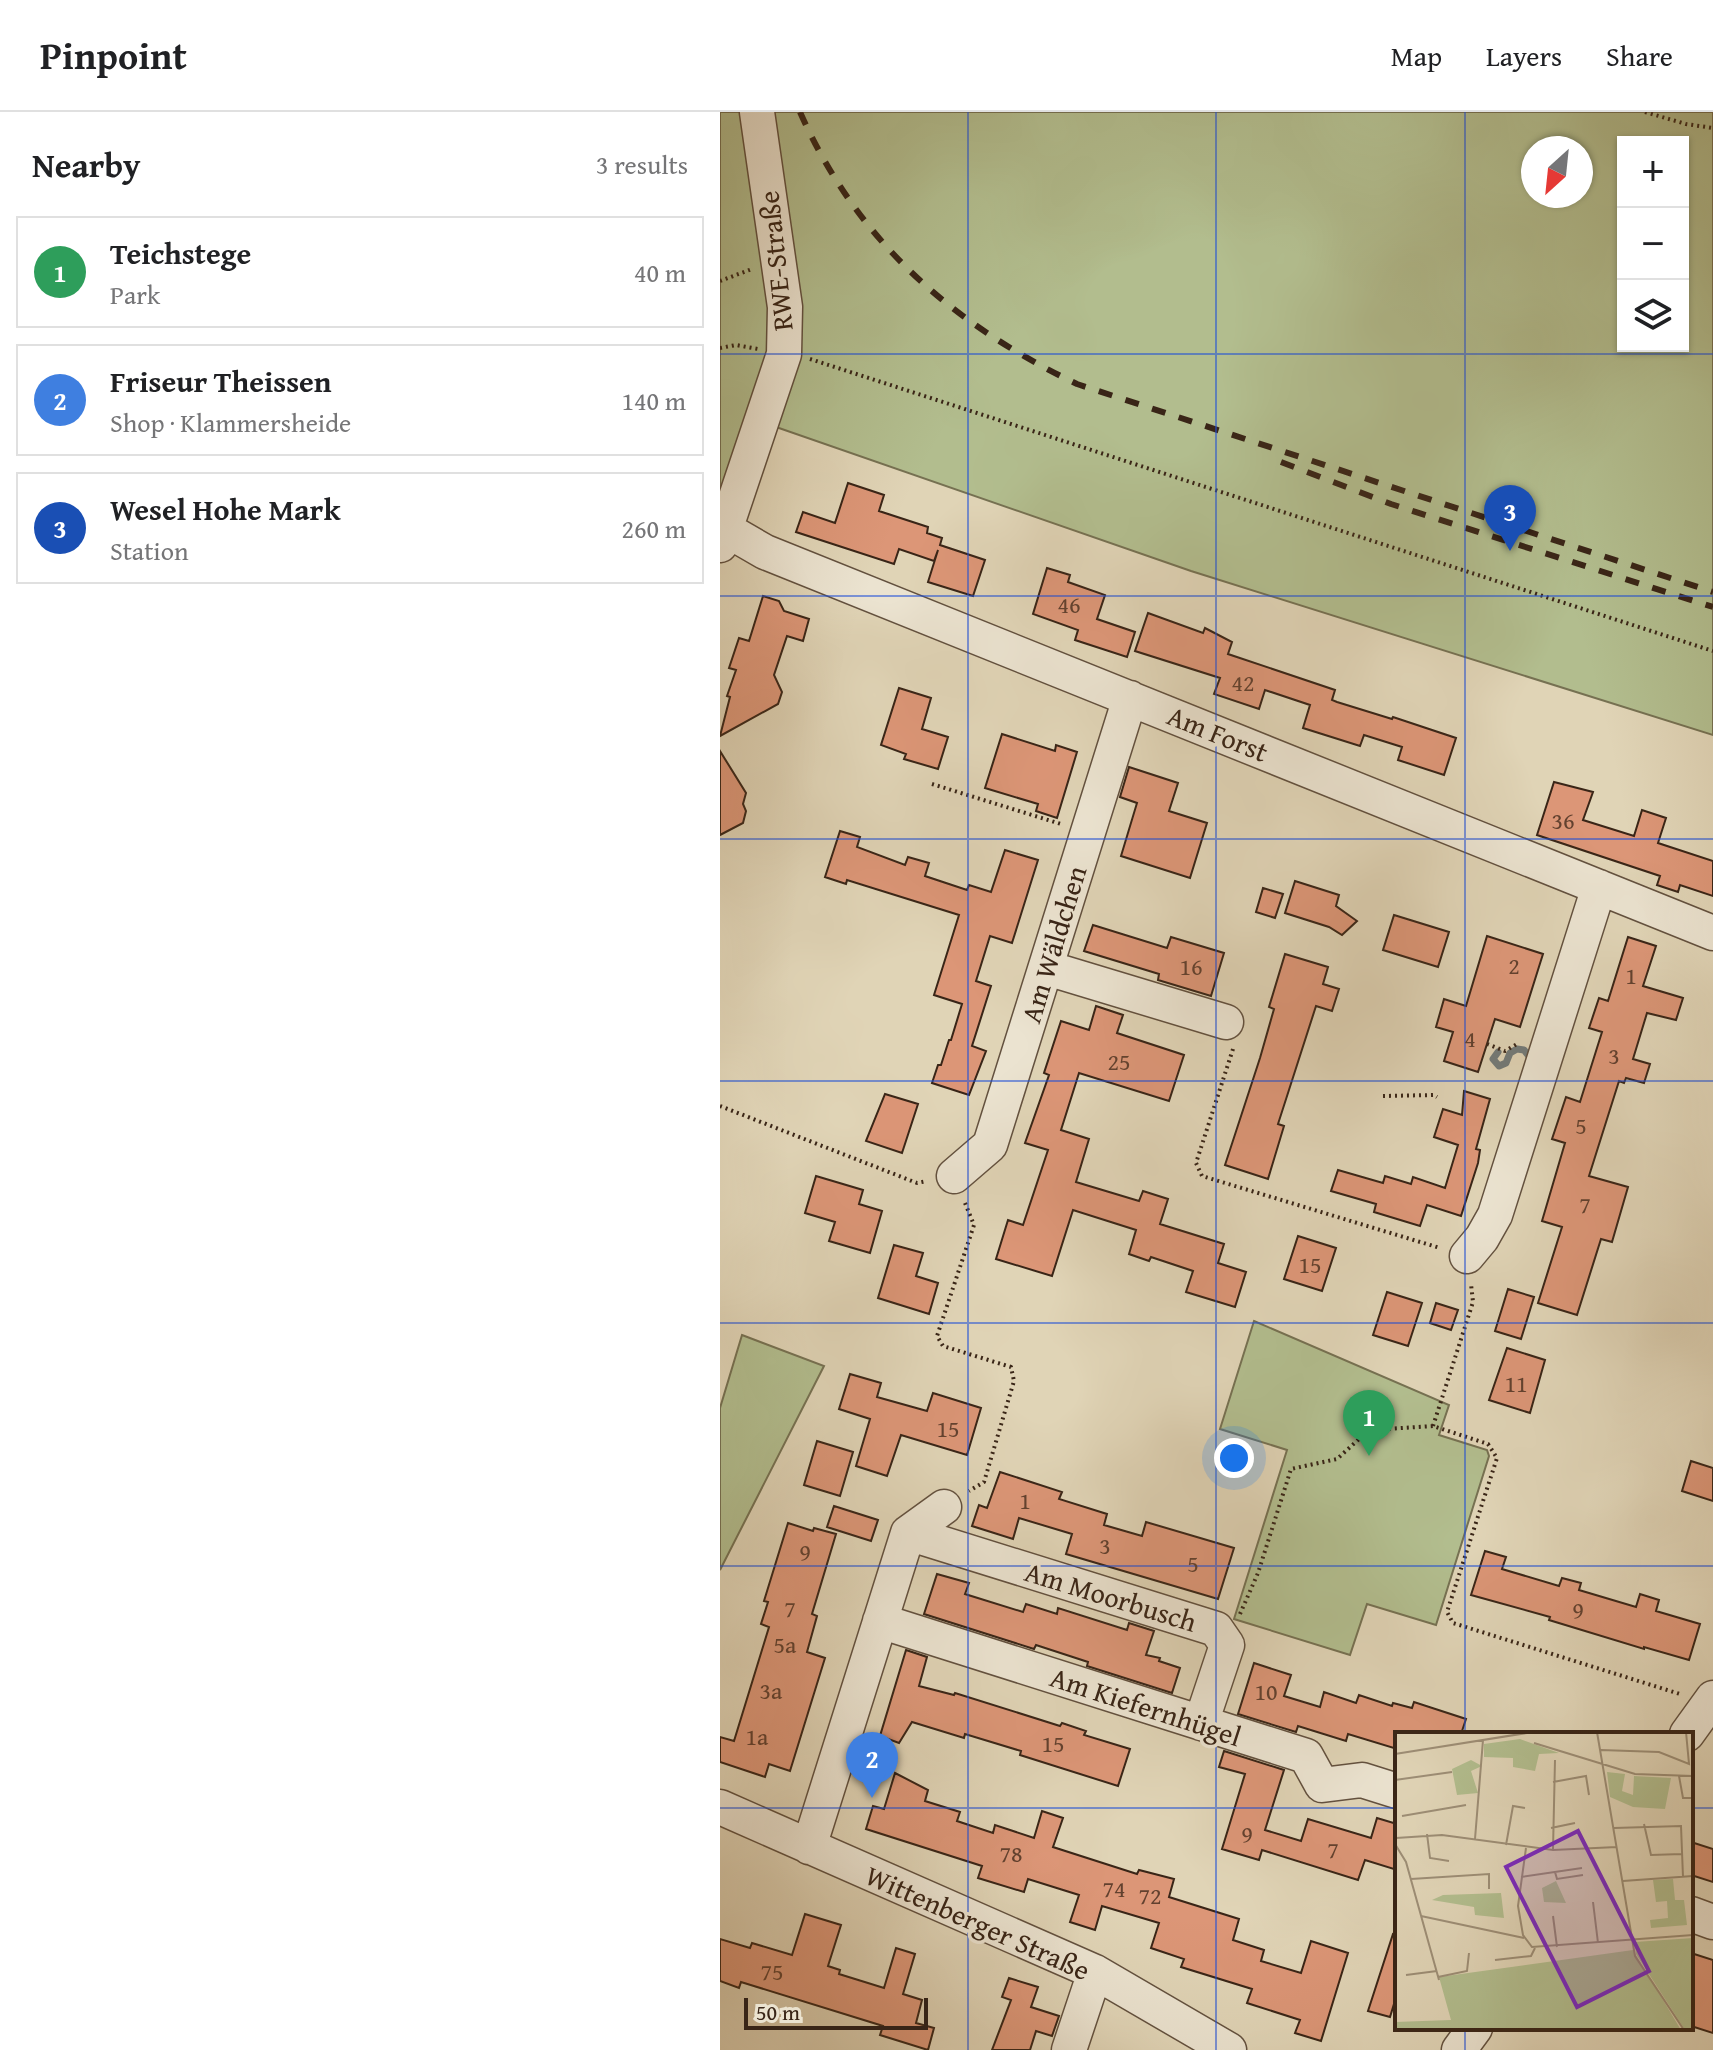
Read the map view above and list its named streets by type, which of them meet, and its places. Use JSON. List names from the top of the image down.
{
  "streets": {
    "street": [
      "RWE-Straße",
      "Am Forst",
      "Am Wäldchen",
      "Am Moorbusch",
      "Am Kiefernhügel",
      "Wittenberger Straße"
    ]
  },
  "crossings": [
    ["RWE-Straße", "Am Forst"],
    ["Am Forst", "Am Wäldchen"],
    ["Am Moorbusch", "Am Kiefernhügel"]
  ],
  "house_numbers": [
    "46",
    "42",
    "36",
    "2",
    "16",
    "1",
    "4",
    "3",
    "25",
    "5",
    "7",
    "15",
    "11",
    "15",
    "1",
    "3",
    "9",
    "5",
    "7",
    "9",
    "5a",
    "3a",
    "10",
    "1a",
    "15",
    "9",
    "7",
    "78",
    "74",
    "72",
    "75"
  ],
  "scale_bar": "50 m",
  "north": "bottom left",
  "page": {
    "header": "Pinpoint",
    "nav": ["Map", "Layers", "Share"],
    "heading": ["Nearby", "3 results"],
    "map_buttons": ["+", "−"],
    "list": [
      {
        "mark": "1",
        "name": "Teichstege",
        "note": "Park",
        "value": "40 m"
      },
      {
        "mark": "2",
        "name": "Friseur Theissen",
        "note": "Shop · Klammersheide",
        "value": "140 m"
      },
      {
        "mark": "3",
        "name": "Wesel Hohe Mark",
        "note": "Station",
        "value": "260 m"
      }
    ],
    "pins": ["3", "1", "2"],
    "scale": "50 m"
  }
}
